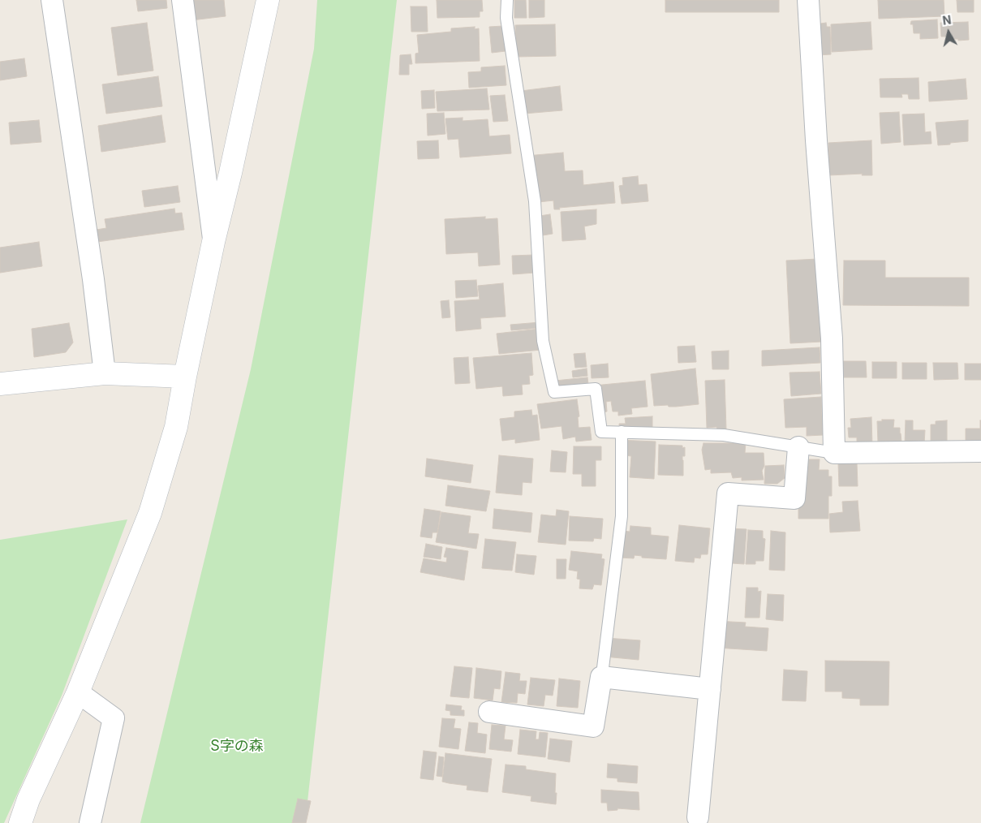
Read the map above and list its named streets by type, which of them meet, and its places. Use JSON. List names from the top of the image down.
{
  "parks": ["S字の森"],
  "north": "top"
}
